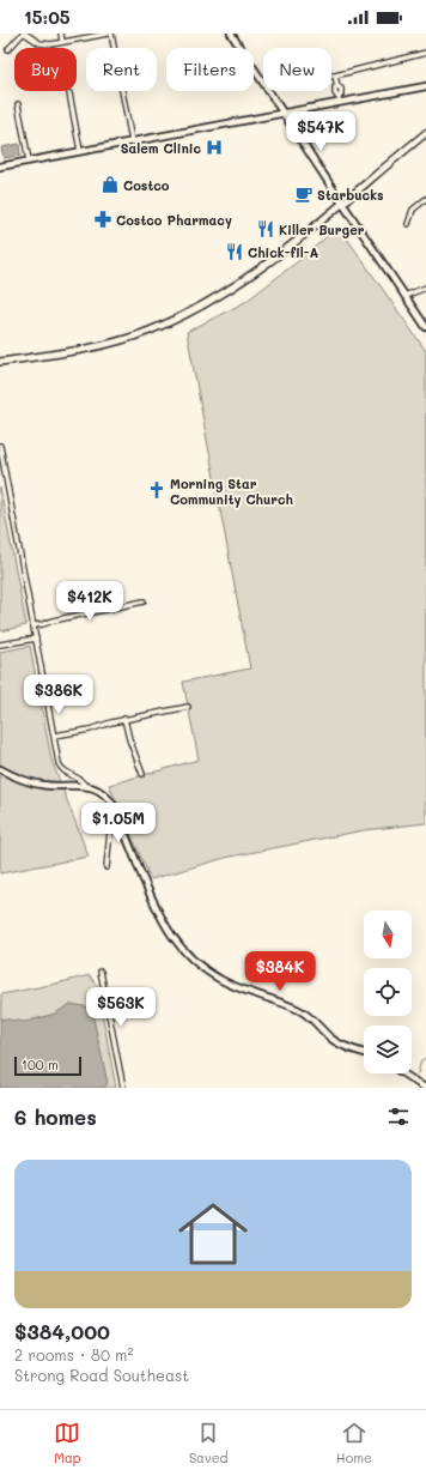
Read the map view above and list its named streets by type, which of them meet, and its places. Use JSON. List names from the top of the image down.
{
  "places": {
    "hospital": ["Salem Clinic"],
    "shop": ["Costco"],
    "cafe": ["Starbucks"],
    "pharmacy": ["Costco Pharmacy"],
    "restaurant": ["Killer Burger", "Chick-fil-A"],
    "church": ["Morning Star Community Church"]
  },
  "scale_bar": "100 m",
  "north": "bottom",
  "page": {
    "status": "15:05",
    "chip": [
      "Buy",
      "Rent",
      "Filters",
      "New"
    ],
    "price": [
      "$547K",
      "$412K",
      "$386K",
      "$1.05M",
      "$384K",
      "$563K"
    ],
    "scale": "100 m",
    "heading": "6 homes",
    "list": [
      {
        "name": "$384,000",
        "note": "2 rooms · 80 m² · Strong Road Southeast"
      }
    ],
    "tabs": ["Map", "Saved", "Home"]
  }
}
